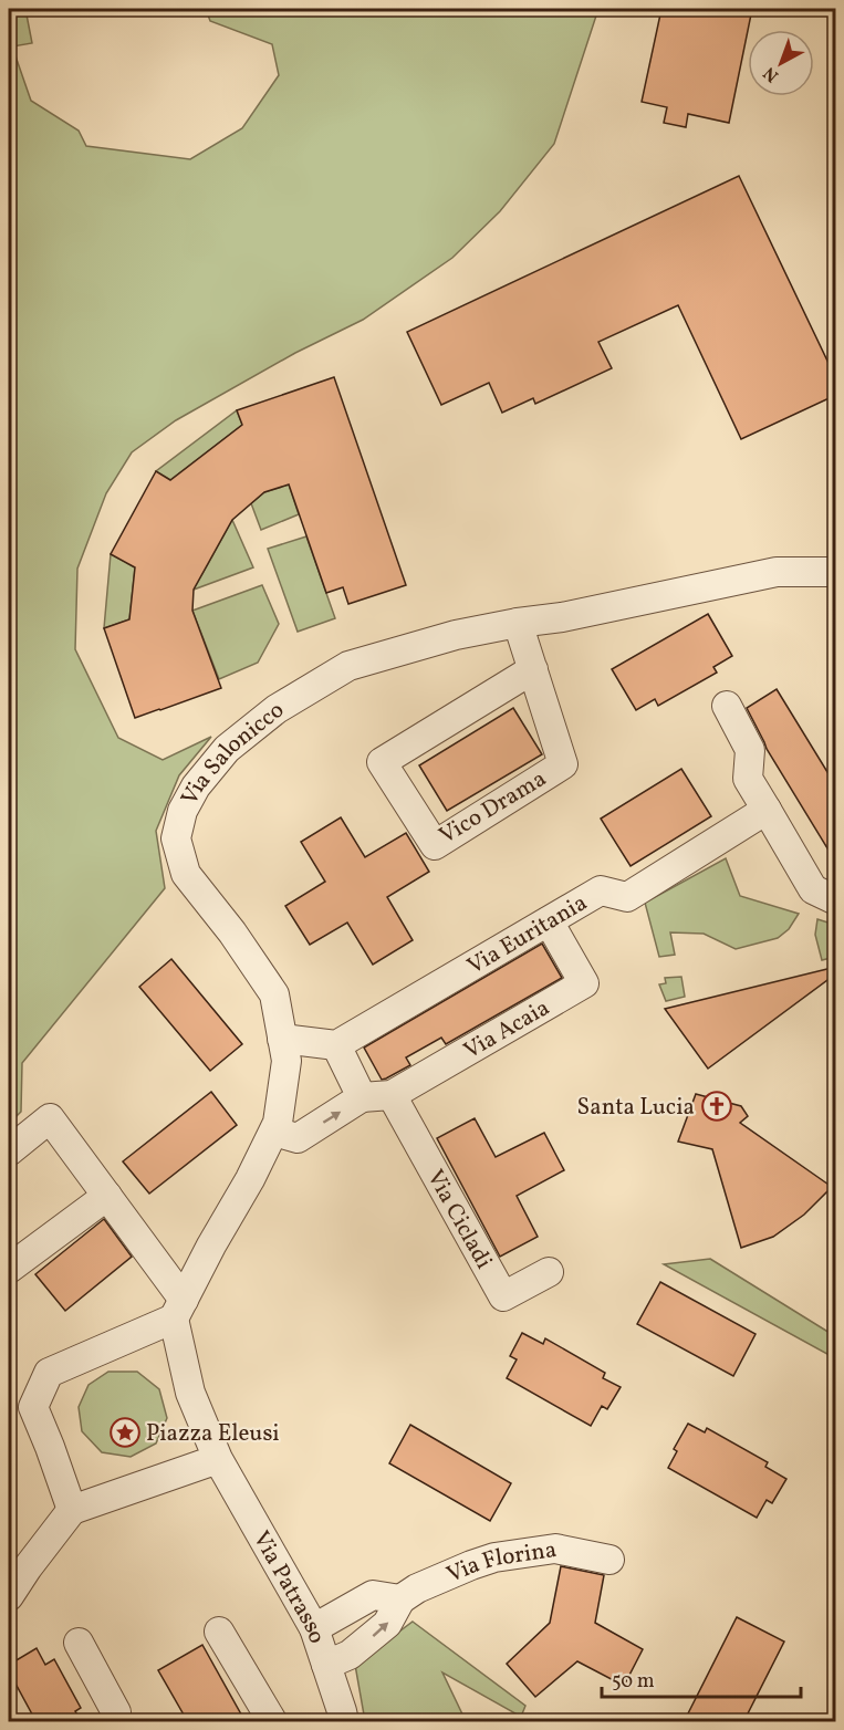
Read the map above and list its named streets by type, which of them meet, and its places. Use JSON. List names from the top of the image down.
{
  "streets": {
    "street": [
      "Via Salonicco",
      "Vico Drama",
      "Via Euritania",
      "Via Acaia",
      "Via Cicladi",
      "Via Florina",
      "Via Patrasso"
    ]
  },
  "crossings": [
    ["Via Salonicco", "Vico Drama"],
    ["Via Salonicco", "Via Acaia"],
    ["Via Euritania", "Via Acaia"],
    ["Via Acaia", "Via Cicladi"],
    ["Via Florina", "Via Patrasso"]
  ],
  "places": {
    "church": ["Santa Lucia"],
    "place": ["Piazza Eleusi"]
  },
  "scale_bar": "50 m",
  "north": "bottom left"
}
